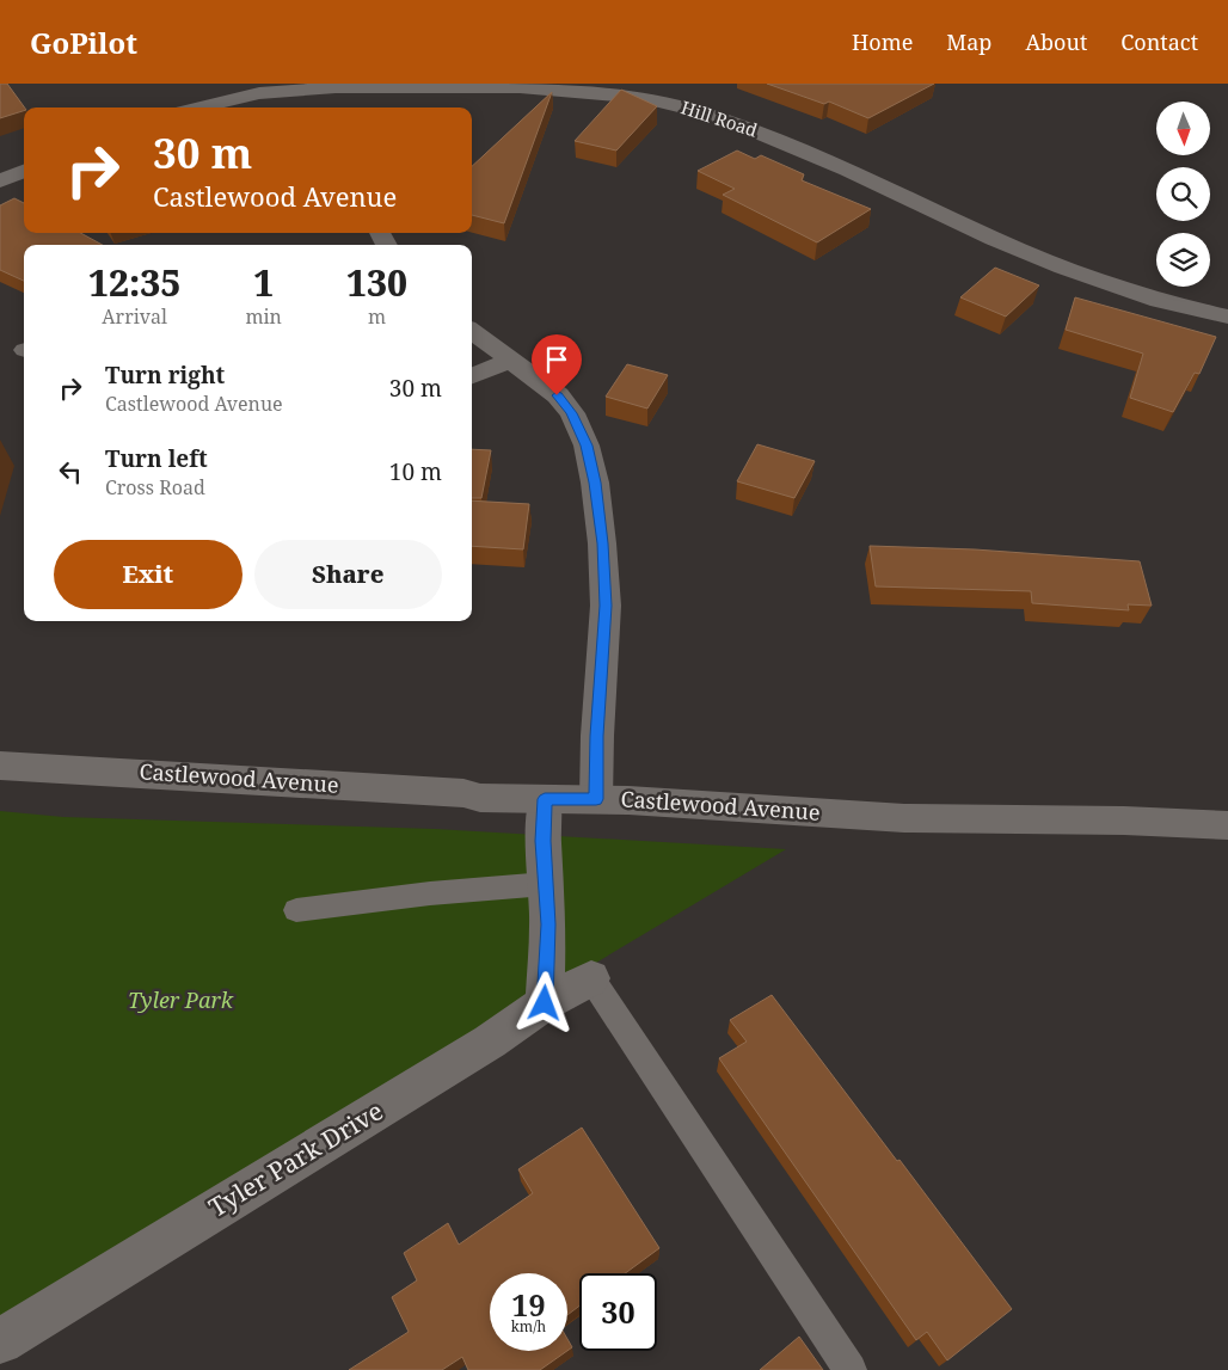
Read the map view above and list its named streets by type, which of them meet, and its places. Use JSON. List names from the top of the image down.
{
  "streets": {
    "street": ["Hill Road", "Castlewood Avenue", "Tyler Park Drive"]
  },
  "parks": ["Tyler Park"],
  "north": "bottom",
  "page": {
    "header": "GoPilot",
    "nav": [
      "Home",
      "Map",
      "About",
      "Contact"
    ],
    "turn": ["30 m", "Castlewood Avenue"],
    "eta": [
      "12:35",
      "Arrival",
      "1",
      "min",
      "130",
      "m"
    ],
    "list": [
      {
        "name": "Turn right",
        "note": "Castlewood Avenue",
        "value": "30 m"
      },
      {
        "name": "Turn left",
        "note": "Cross Road",
        "value": "10 m"
      }
    ],
    "buttons": ["Exit", "Share"],
    "speed": "19 km/h",
    "limit": "30"
  }
}
